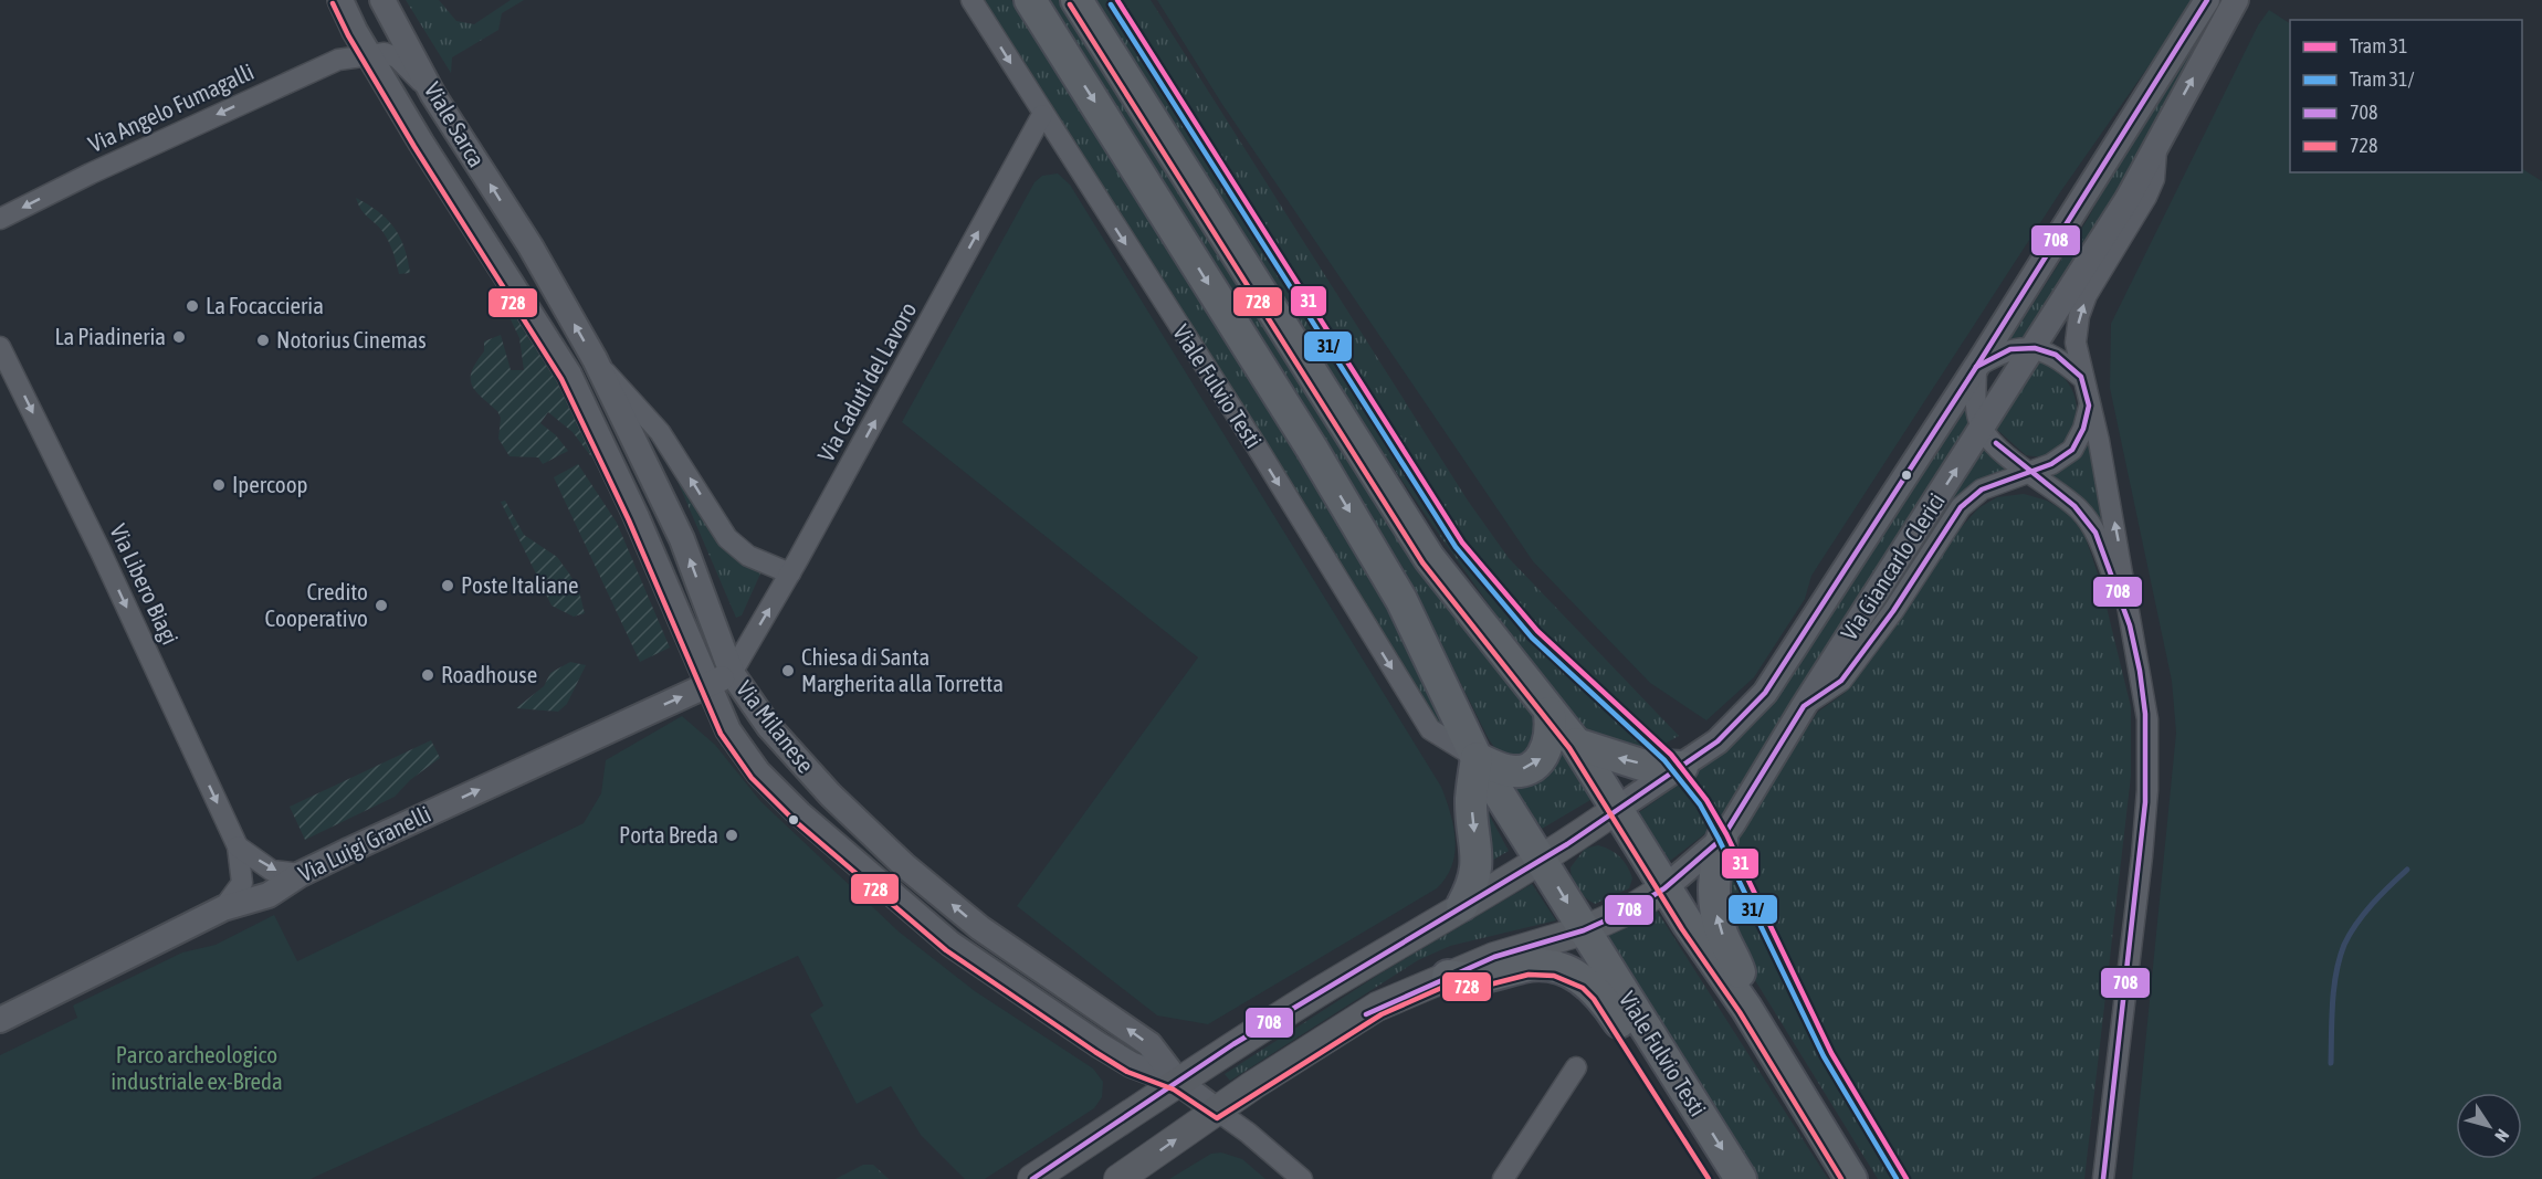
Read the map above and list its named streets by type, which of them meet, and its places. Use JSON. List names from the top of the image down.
{
  "streets": {
    "main road": ["Viale Fulvio Testi"],
    "street": [
      "Via Angelo Fumagalli",
      "Viale Sarca",
      "Via Caduti del Lavoro",
      "Via Giancarlo Clerici",
      "Via Libero Biagi",
      "Via Milanese",
      "Via Luigi Granelli"
    ]
  },
  "crossings": [
    ["Via Angelo Fumagalli", "Viale Sarca"],
    ["Viale Sarca", "Via Milanese"],
    ["Via Caduti del Lavoro", "Viale Fulvio Testi"],
    ["Via Caduti del Lavoro", "Via Milanese"],
    ["Via Caduti del Lavoro", "Via Luigi Granelli"],
    ["Via Libero Biagi", "Via Luigi Granelli"],
    ["Via Milanese", "Via Luigi Granelli"]
  ],
  "one_way": [
    "Via Angelo Fumagalli",
    "Via Caduti del Lavoro",
    "Viale Fulvio Testi",
    "Via Libero Biagi",
    "Via Luigi Granelli"
  ],
  "parks": ["Parco archeologico industriale ex-Breda"],
  "places": [
    "La Focaccieria",
    "La Piadineria",
    "Notorius Cinemas",
    "Ipercoop",
    "Poste Italiane",
    "Credito Cooperativo",
    "Chiesa di Santa Margherita alla Torretta",
    "Roadhouse",
    "Porta Breda"
  ],
  "lines": [
    "tram line 31",
    "transit line 708",
    "transit line 728",
    "tram line 31/"
  ],
  "legend": [
    "Tram 31",
    "Tram 31/",
    "708",
    "728"
  ],
  "north": "bottom right"
}
